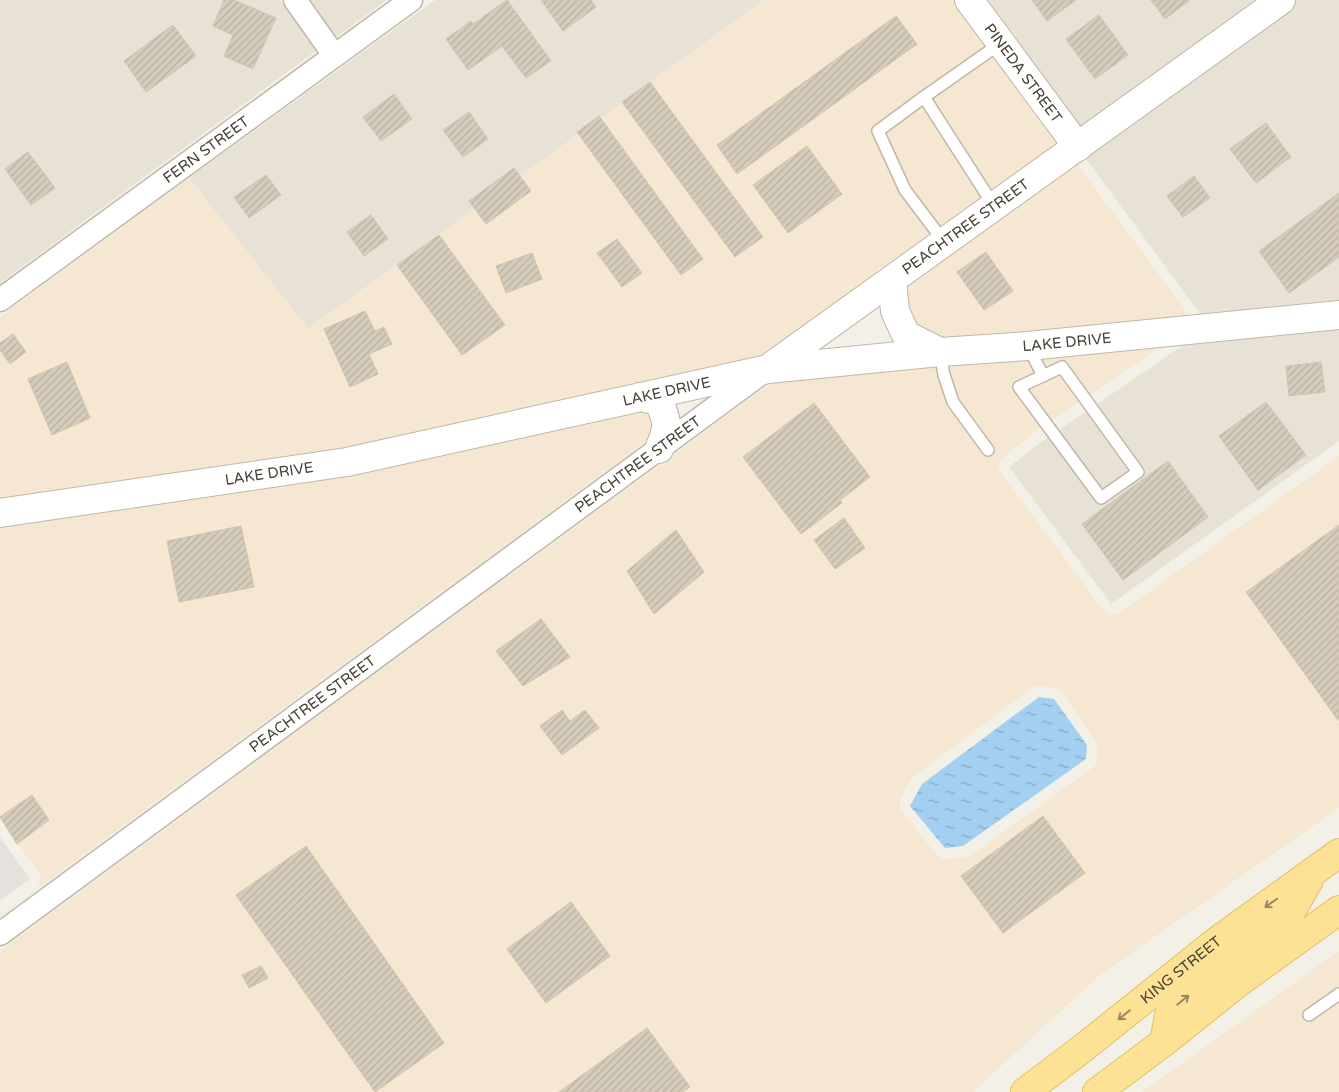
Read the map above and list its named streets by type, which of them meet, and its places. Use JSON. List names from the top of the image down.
{
  "streets": {
    "main road": ["KING STREET"],
    "street": [
      "PINEDA STREET",
      "FERN STREET",
      "PEACHTREE STREET",
      "LAKE DRIVE"
    ]
  },
  "crossings": [
    ["PINEDA STREET", "PEACHTREE STREET"],
    ["PEACHTREE STREET", "LAKE DRIVE"]
  ]
}
